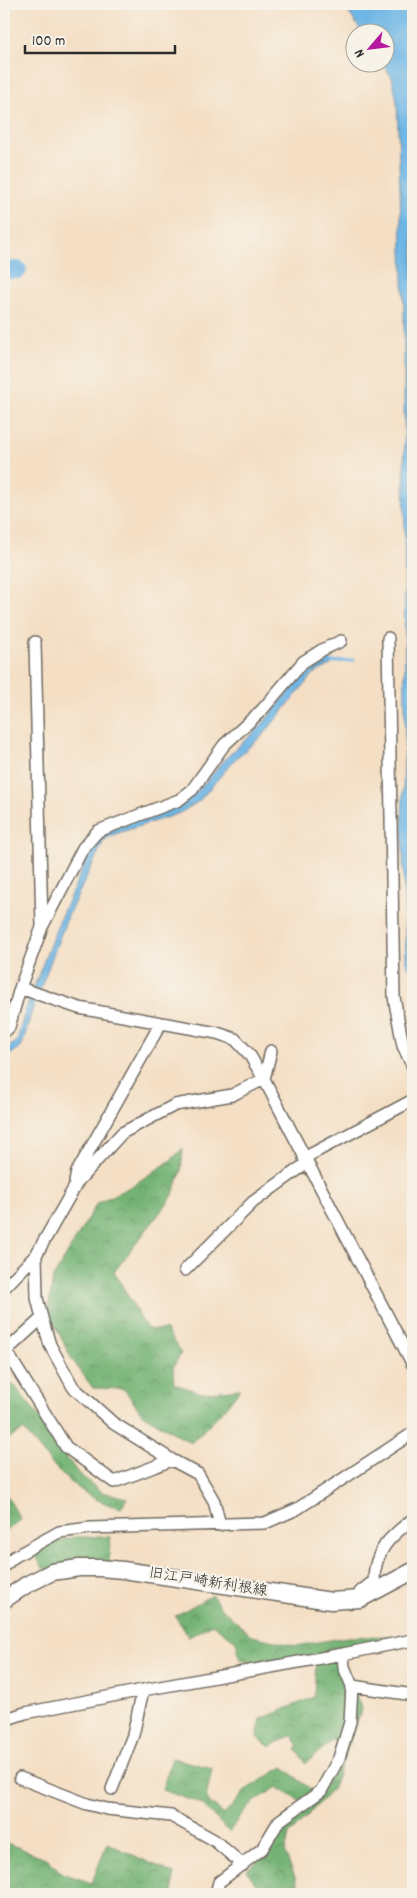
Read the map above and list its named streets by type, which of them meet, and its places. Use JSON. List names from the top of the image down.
{
  "streets": {
    "street": ["旧江戸崎新利根線"]
  },
  "scale_bar": "100 m",
  "north": "bottom left"
}
